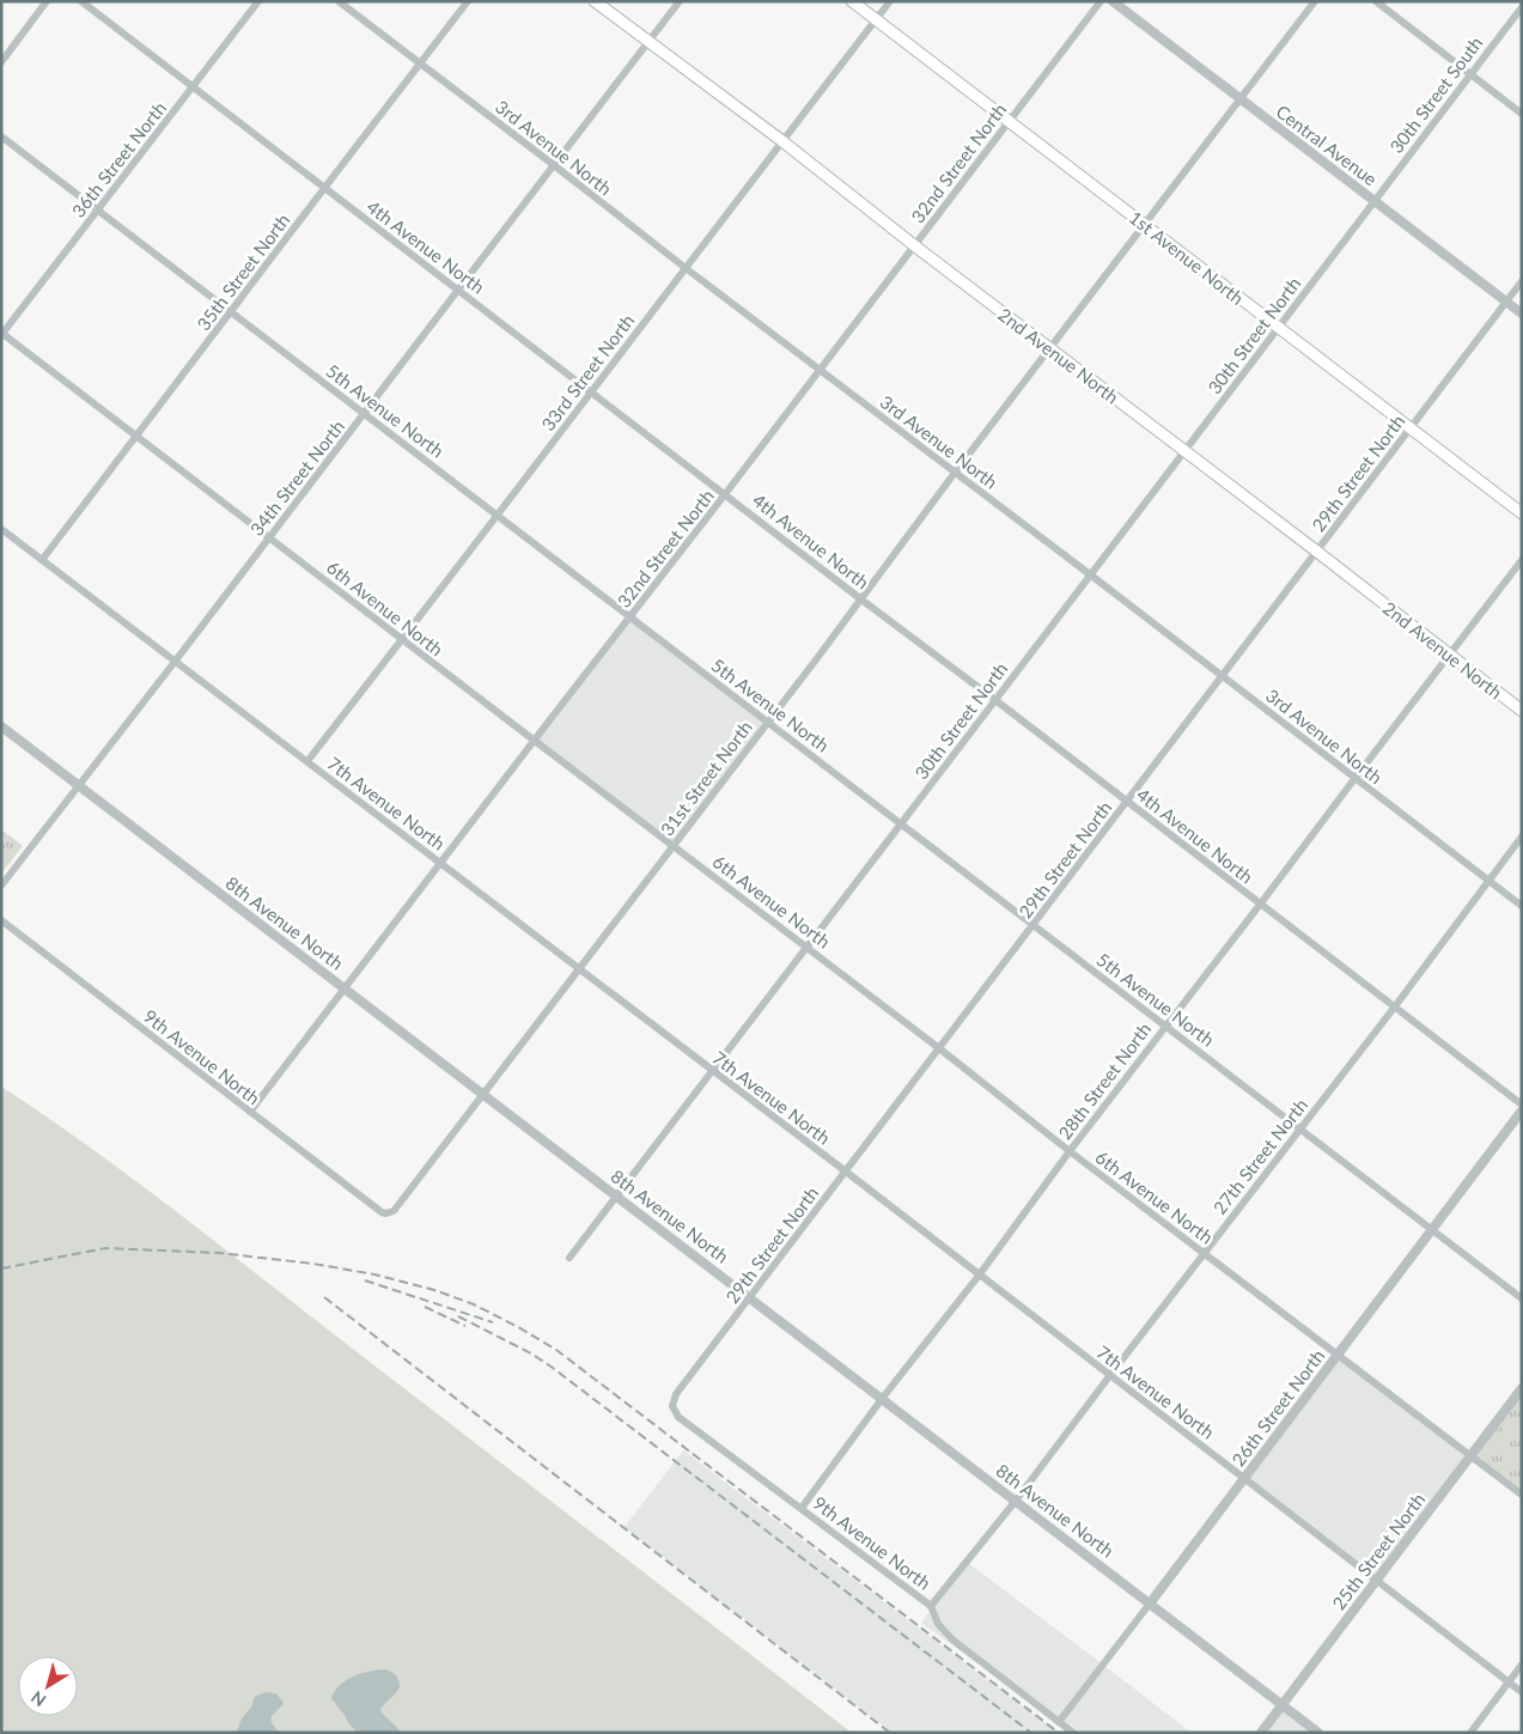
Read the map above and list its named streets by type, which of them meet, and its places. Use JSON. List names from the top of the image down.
{
  "streets": {
    "main road": ["1st Avenue North", "2nd Avenue North"],
    "street": [
      "30th Street South",
      "Central Avenue",
      "3rd Avenue North",
      "36th Street North",
      "32nd Street North",
      "4th Avenue North",
      "35th Street North",
      "30th Street North",
      "33rd Street North",
      "5th Avenue North",
      "29th Street North",
      "34th Street North",
      "6th Avenue North",
      "31st Street North",
      "7th Avenue North",
      "8th Avenue North",
      "9th Avenue North",
      "28th Street North",
      "27th Street North",
      "26th Street North",
      "25th Street North"
    ]
  },
  "crossings": [
    ["30th Street South", "Central Avenue"],
    ["30th Street South", "30th Street North"],
    ["Central Avenue", "30th Street North"],
    ["Central Avenue", "29th Street North"],
    ["Central Avenue", "31st Street North"],
    ["3rd Avenue North", "32nd Street North"],
    ["3rd Avenue North", "35th Street North"],
    ["3rd Avenue North", "30th Street North"],
    ["3rd Avenue North", "33rd Street North"],
    ["3rd Avenue North", "29th Street North"],
    ["3rd Avenue North", "34th Street North"],
    ["3rd Avenue North", "31st Street North"],
    ["3rd Avenue North", "28th Street North"],
    ["3rd Avenue North", "27th Street North"],
    ["36th Street North", "4th Avenue North"],
    ["36th Street North", "5th Avenue North"],
    ["36th Street North", "6th Avenue North"],
    ["32nd Street North", "4th Avenue North"],
    ["32nd Street North", "1st Avenue North"],
    ["32nd Street North", "2nd Avenue North"],
    ["32nd Street North", "5th Avenue North"],
    ["32nd Street North", "6th Avenue North"],
    ["32nd Street North", "7th Avenue North"],
    ["32nd Street North", "8th Avenue North"],
    ["32nd Street North", "9th Avenue North"],
    ["4th Avenue North", "35th Street North"],
    ["4th Avenue North", "30th Street North"],
    ["4th Avenue North", "33rd Street North"],
    ["4th Avenue North", "29th Street North"],
    ["4th Avenue North", "34th Street North"],
    ["4th Avenue North", "31st Street North"],
    ["4th Avenue North", "28th Street North"],
    ["4th Avenue North", "27th Street North"],
    ["1st Avenue North", "30th Street North"],
    ["1st Avenue North", "33rd Street North"],
    ["1st Avenue North", "29th Street North"],
    ["1st Avenue North", "31st Street North"],
    ["35th Street North", "5th Avenue North"],
    ["35th Street North", "6th Avenue North"],
    ["35th Street North", "7th Avenue North"],
    ["30th Street North", "2nd Avenue North"],
    ["30th Street North", "5th Avenue North"],
    ["30th Street North", "6th Avenue North"],
    ["30th Street North", "7th Avenue North"],
    ["30th Street North", "8th Avenue North"],
    ["2nd Avenue North", "33rd Street North"],
    ["2nd Avenue North", "29th Street North"],
    ["2nd Avenue North", "34th Street North"],
    ["2nd Avenue North", "31st Street North"],
    ["2nd Avenue North", "28th Street North"],
    ["33rd Street North", "5th Avenue North"],
    ["33rd Street North", "6th Avenue North"],
    ["33rd Street North", "7th Avenue North"],
    ["5th Avenue North", "29th Street North"],
    ["5th Avenue North", "34th Street North"],
    ["5th Avenue North", "31st Street North"],
    ["5th Avenue North", "28th Street North"],
    ["5th Avenue North", "27th Street North"],
    ["5th Avenue North", "26th Street North"],
    ["29th Street North", "6th Avenue North"],
    ["29th Street North", "7th Avenue North"],
    ["29th Street North", "8th Avenue North"],
    ["29th Street North", "9th Avenue North"],
    ["34th Street North", "6th Avenue North"],
    ["34th Street North", "7th Avenue North"],
    ["34th Street North", "8th Avenue North"],
    ["6th Avenue North", "31st Street North"],
    ["6th Avenue North", "28th Street North"],
    ["6th Avenue North", "27th Street North"],
    ["6th Avenue North", "26th Street North"],
    ["6th Avenue North", "25th Street North"],
    ["31st Street North", "7th Avenue North"],
    ["31st Street North", "8th Avenue North"],
    ["31st Street North", "9th Avenue North"],
    ["7th Avenue North", "28th Street North"],
    ["7th Avenue North", "27th Street North"],
    ["7th Avenue North", "26th Street North"],
    ["7th Avenue North", "25th Street North"],
    ["8th Avenue North", "28th Street North"],
    ["8th Avenue North", "27th Street North"],
    ["8th Avenue North", "26th Street North"],
    ["8th Avenue North", "25th Street North"],
    ["9th Avenue North", "28th Street North"],
    ["9th Avenue North", "27th Street North"],
    ["9th Avenue North", "26th Street North"]
  ],
  "north": "bottom left"
}
